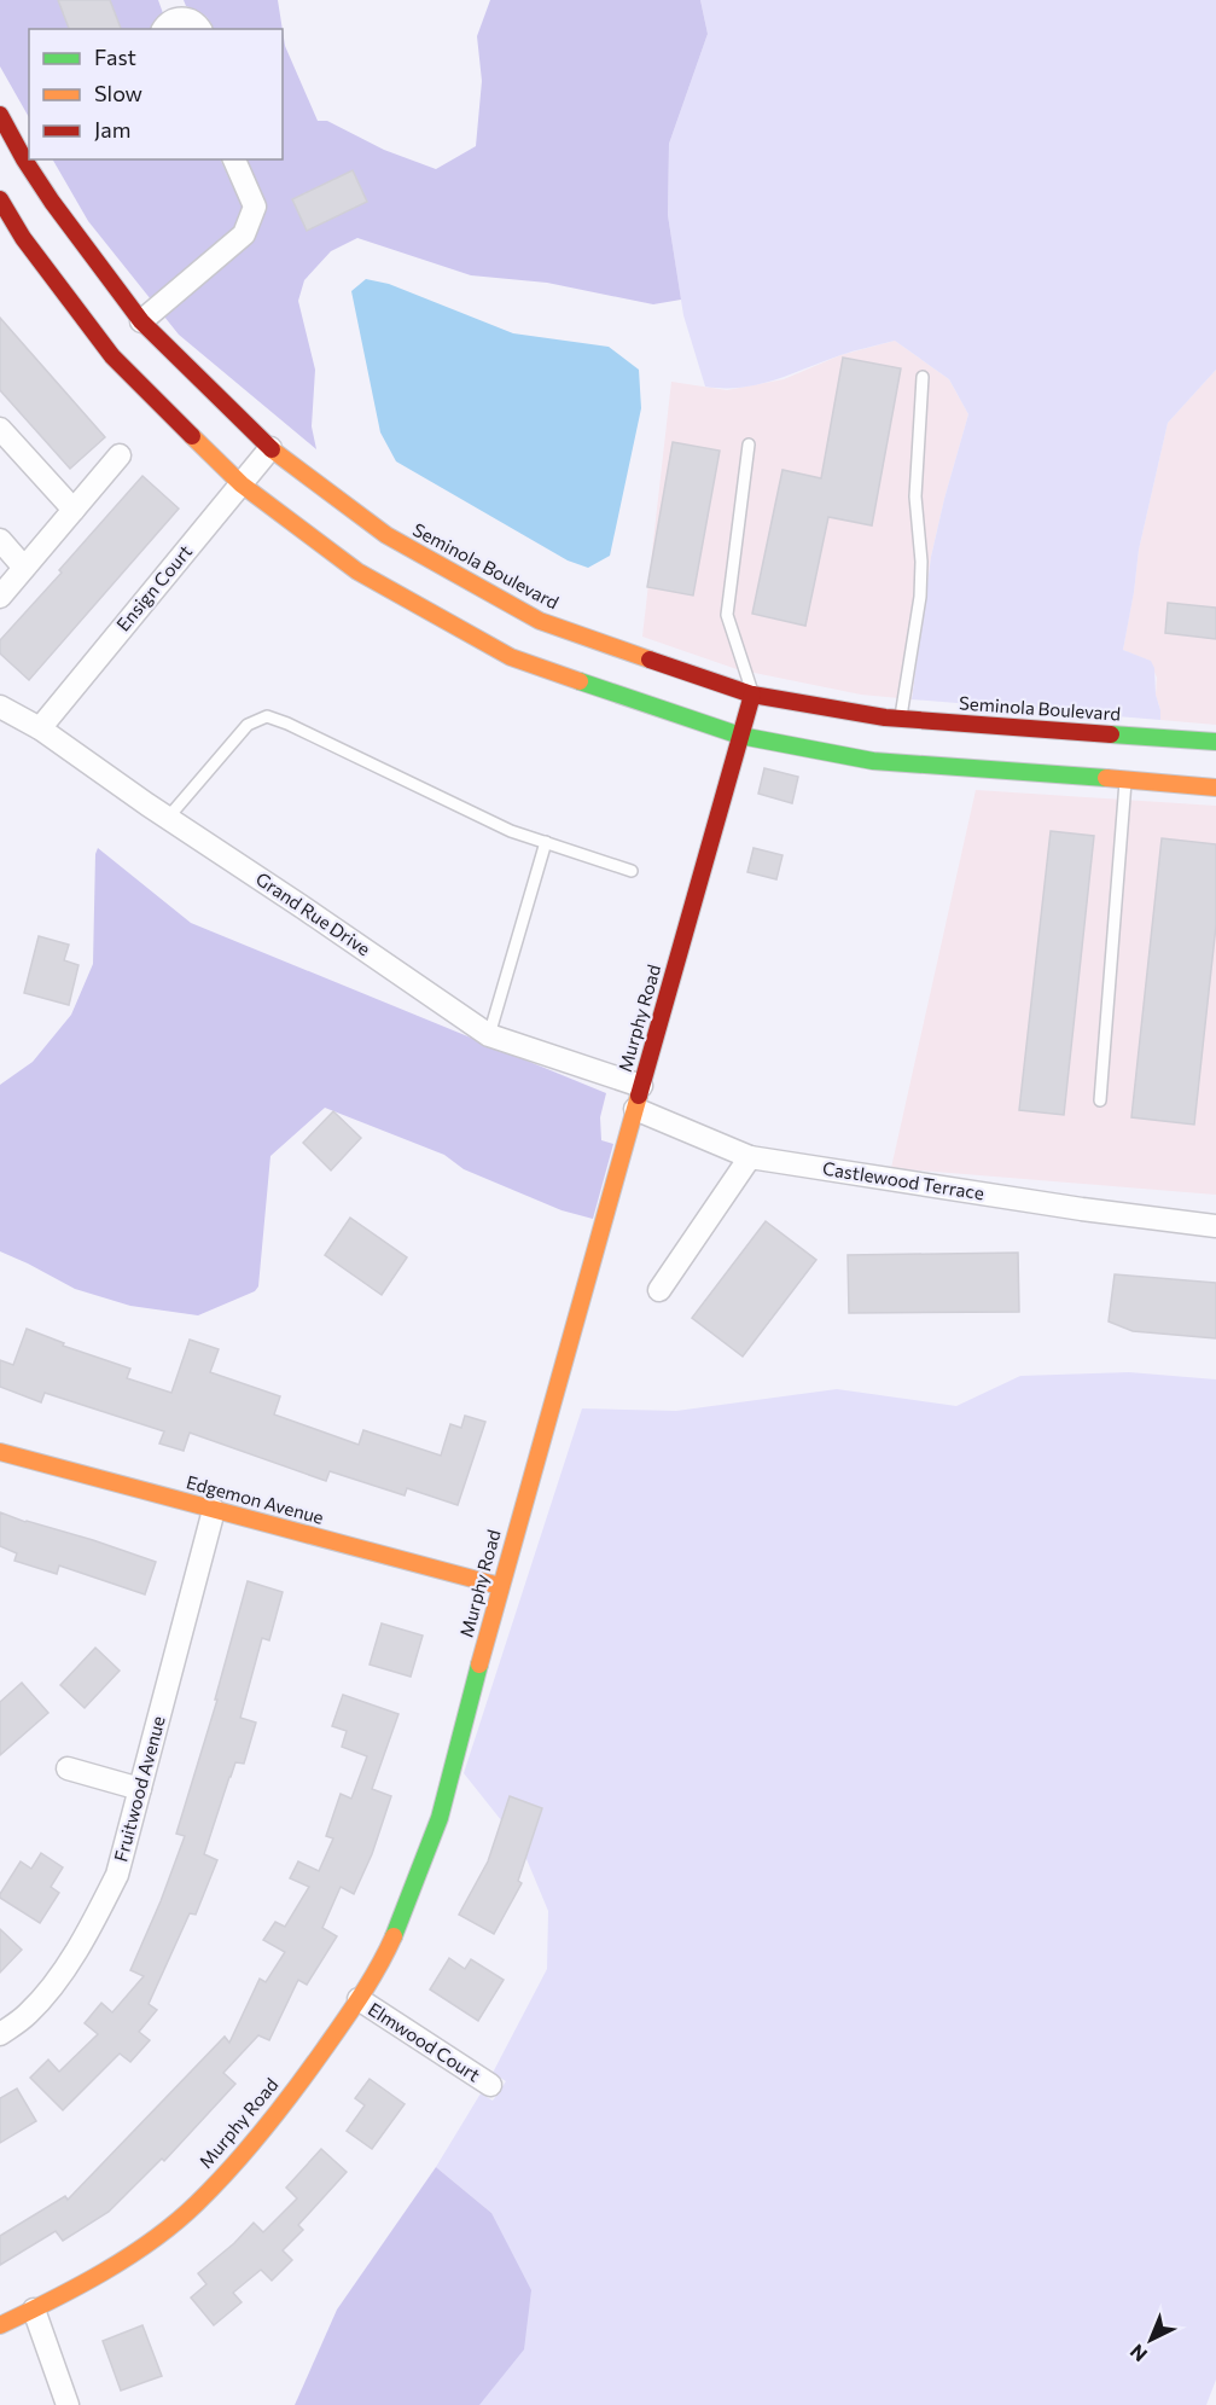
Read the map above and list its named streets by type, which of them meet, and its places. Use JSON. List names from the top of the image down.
{
  "streets": {
    "main road": ["Seminola Boulevard", "Murphy Road", "Edgemon Avenue"],
    "street": [
      "Ensign Court",
      "Grand Rue Drive",
      "Castlewood Terrace",
      "Fruitwood Avenue",
      "Elmwood Court"
    ]
  },
  "crossings": [
    ["Seminola Boulevard", "Ensign Court"],
    ["Seminola Boulevard", "Murphy Road"],
    ["Ensign Court", "Grand Rue Drive"],
    ["Grand Rue Drive", "Murphy Road"],
    ["Murphy Road", "Castlewood Terrace"],
    ["Murphy Road", "Edgemon Avenue"],
    ["Murphy Road", "Elmwood Court"],
    ["Edgemon Avenue", "Fruitwood Avenue"]
  ],
  "legend": ["Fast", "Slow", "Jam"],
  "north": "bottom left"
}
